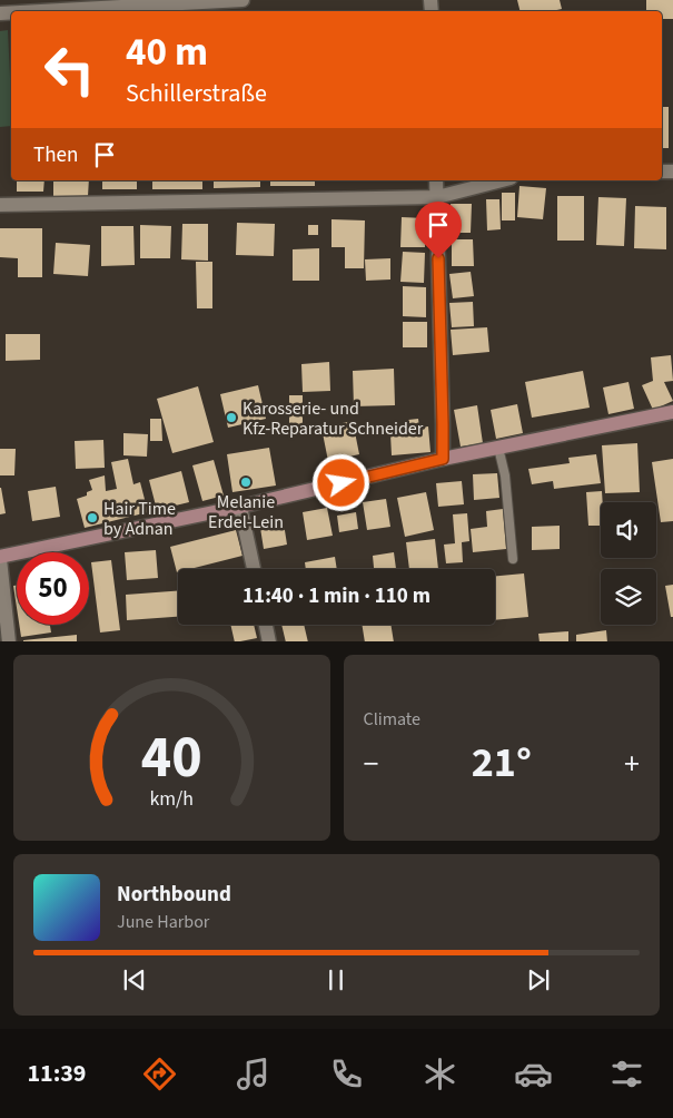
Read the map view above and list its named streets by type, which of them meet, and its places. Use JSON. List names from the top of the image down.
{
  "places": ["Karosserie- und Kfz-Reparatur Schneider", "Melanie Erdel-Lein", "Hair Time by Adnan"],
  "page": {
    "turn": ["40 m", "Schillerstraße"],
    "then": "Then",
    "limit": "50",
    "trip": "11:40 · 1 min · 110 m",
    "tile": "Climate",
    "heat": ["−", "21°", "+"],
    "song": ["Northbound", "June Harbor"],
    "tabs": "11:39",
    "gauge": ["40", "km/h"]
  }
}
